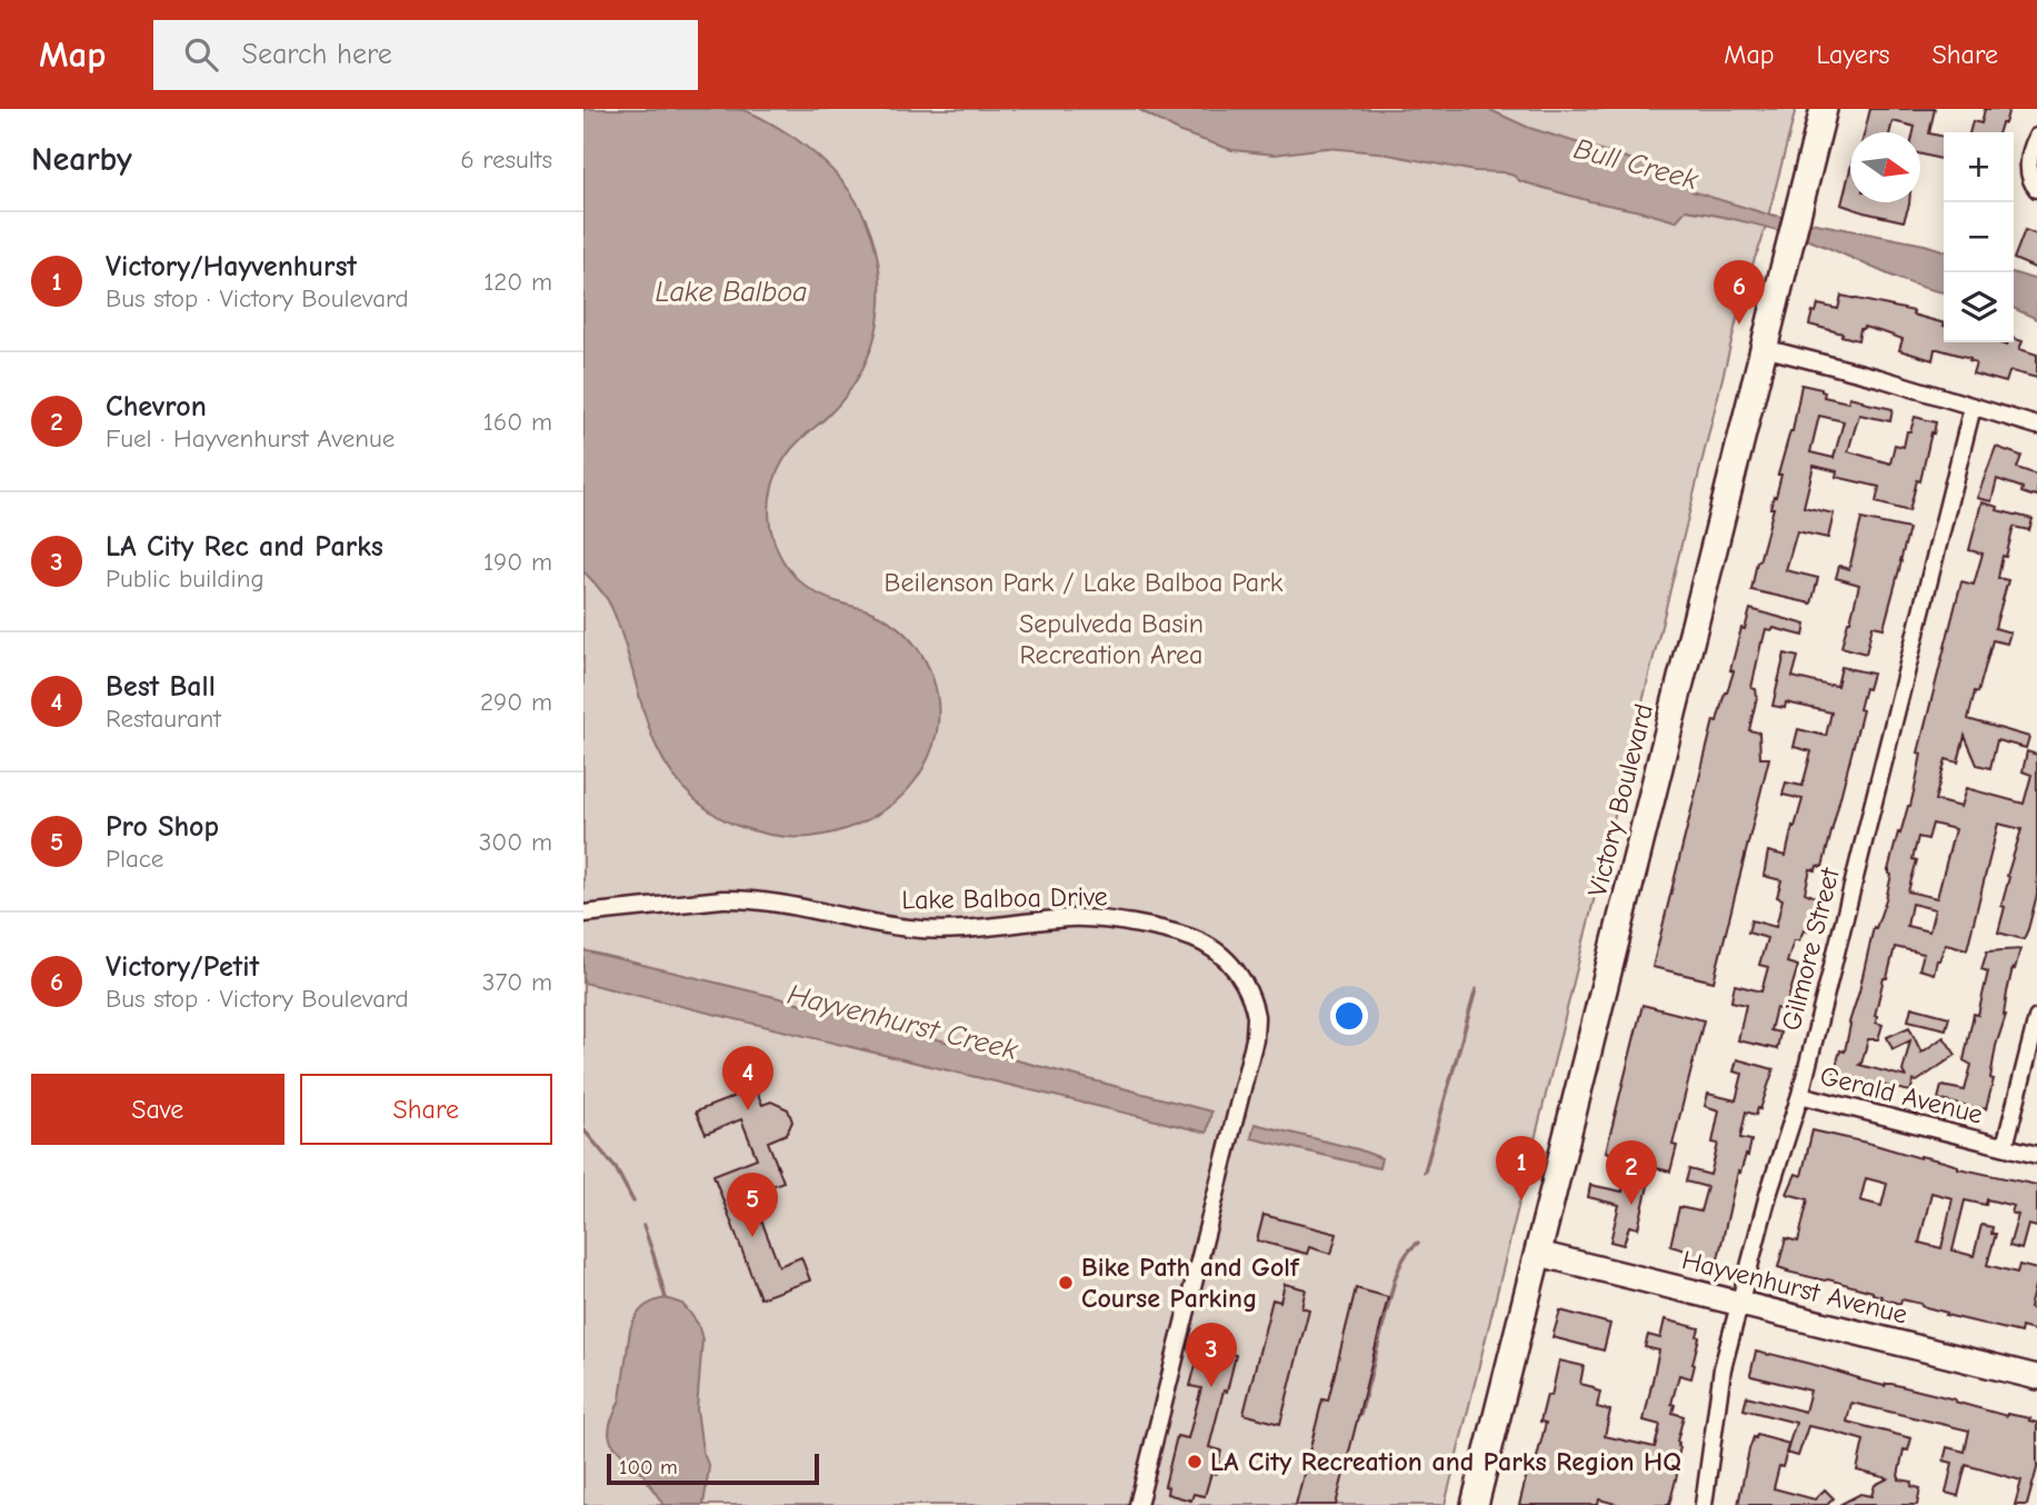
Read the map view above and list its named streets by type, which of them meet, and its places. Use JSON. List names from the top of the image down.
{
  "streets": {
    "main road": ["Victory Boulevard", "Hayvenhurst Avenue"],
    "street": ["Lake Balboa Drive", "Gilmore Street", "Gerald Avenue"]
  },
  "crossings": [
    ["Victory Boulevard", "Hayvenhurst Avenue"],
    ["Gilmore Street", "Gerald Avenue"],
    ["Gilmore Street", "Hayvenhurst Avenue"]
  ],
  "water": ["Bull Creek", "Lake Balboa", "Hayvenhurst Creek"],
  "parks": ["Beilenson Park / Lake Balboa Park", "Sepulveda Basin Recreation Area"],
  "places": ["Bike Path and Golf Course Parking", "LA City Recreation and Parks Region HQ"],
  "scale_bar": "100 m",
  "north": "right",
  "page": {
    "header": "Map",
    "search": "Search here",
    "nav": ["Map", "Layers", "Share"],
    "heading": ["Nearby", "6 results"],
    "map_buttons": ["+", "−"],
    "list": [
      {
        "mark": "1",
        "name": "Victory/Hayvenhurst",
        "note": "Bus stop · Victory Boulevard",
        "value": "120 m"
      },
      {
        "mark": "2",
        "name": "Chevron",
        "note": "Fuel · Hayvenhurst Avenue",
        "value": "160 m"
      },
      {
        "mark": "3",
        "name": "LA City Rec and Parks",
        "note": "Public building",
        "value": "190 m"
      },
      {
        "mark": "4",
        "name": "Best Ball",
        "note": "Restaurant",
        "value": "290 m"
      },
      {
        "mark": "5",
        "name": "Pro Shop",
        "note": "Place",
        "value": "300 m"
      },
      {
        "mark": "6",
        "name": "Victory/Petit",
        "note": "Bus stop · Victory Boulevard",
        "value": "370 m"
      }
    ],
    "pins": [
      "6",
      "4",
      "1",
      "2",
      "5",
      "3"
    ],
    "buttons": ["Save", "Share"],
    "scale": "100 m"
  }
}
